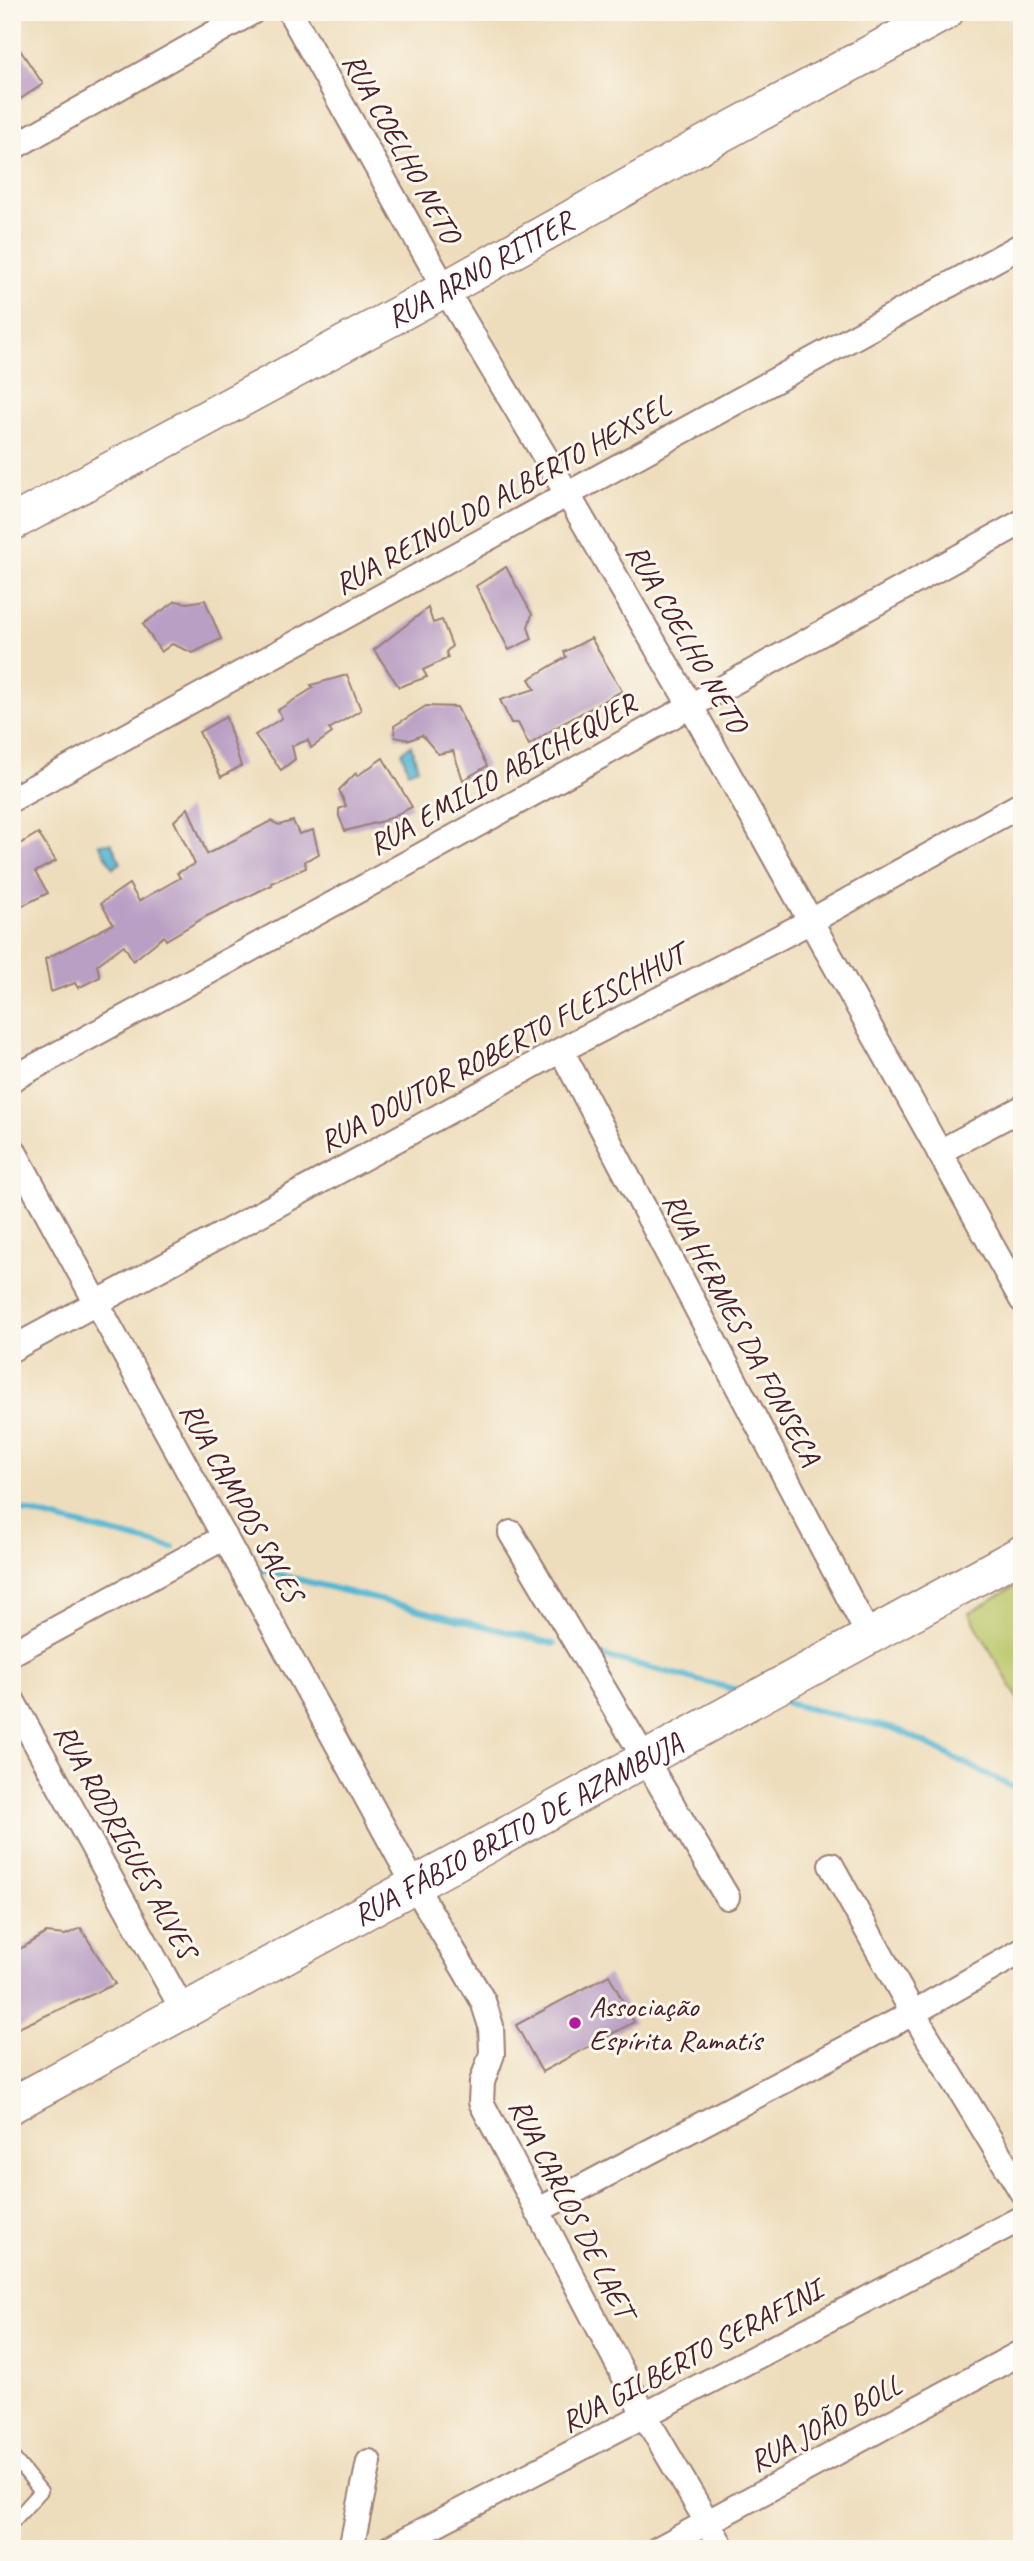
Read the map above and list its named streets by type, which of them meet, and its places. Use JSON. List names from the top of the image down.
{
  "streets": {
    "street": [
      "RUA COELHO NETO",
      "RUA ARNO RITTER",
      "RUA REINOLDO ALBERTO HEXSEL",
      "RUA EMILIO ABICHEQUER",
      "RUA DOUTOR ROBERTO FLEISCHHUT",
      "RUA HERMES DA FONSECA",
      "RUA CAMPOS SALES",
      "RUA FÁBIO BRITO DE AZAMBUJA",
      "RUA RODRIGUES ALVES",
      "RUA CARLOS DE LAET",
      "RUA GILBERTO SERAFINI",
      "RUA JOÃO BOLL"
    ]
  },
  "crossings": [
    ["RUA COELHO NETO", "RUA ARNO RITTER"],
    ["RUA COELHO NETO", "RUA REINOLDO ALBERTO HEXSEL"],
    ["RUA COELHO NETO", "RUA EMILIO ABICHEQUER"],
    ["RUA COELHO NETO", "RUA DOUTOR ROBERTO FLEISCHHUT"],
    ["RUA DOUTOR ROBERTO FLEISCHHUT", "RUA HERMES DA FONSECA"],
    ["RUA DOUTOR ROBERTO FLEISCHHUT", "RUA CAMPOS SALES"],
    ["RUA HERMES DA FONSECA", "RUA FÁBIO BRITO DE AZAMBUJA"],
    ["RUA CAMPOS SALES", "RUA FÁBIO BRITO DE AZAMBUJA"],
    ["RUA CAMPOS SALES", "RUA CARLOS DE LAET"],
    ["RUA FÁBIO BRITO DE AZAMBUJA", "RUA RODRIGUES ALVES"],
    ["RUA FÁBIO BRITO DE AZAMBUJA", "RUA CARLOS DE LAET"],
    ["RUA CARLOS DE LAET", "RUA GILBERTO SERAFINI"],
    ["RUA CARLOS DE LAET", "RUA JOÃO BOLL"]
  ],
  "places": ["Associação Espírita Ramatís"]
}
